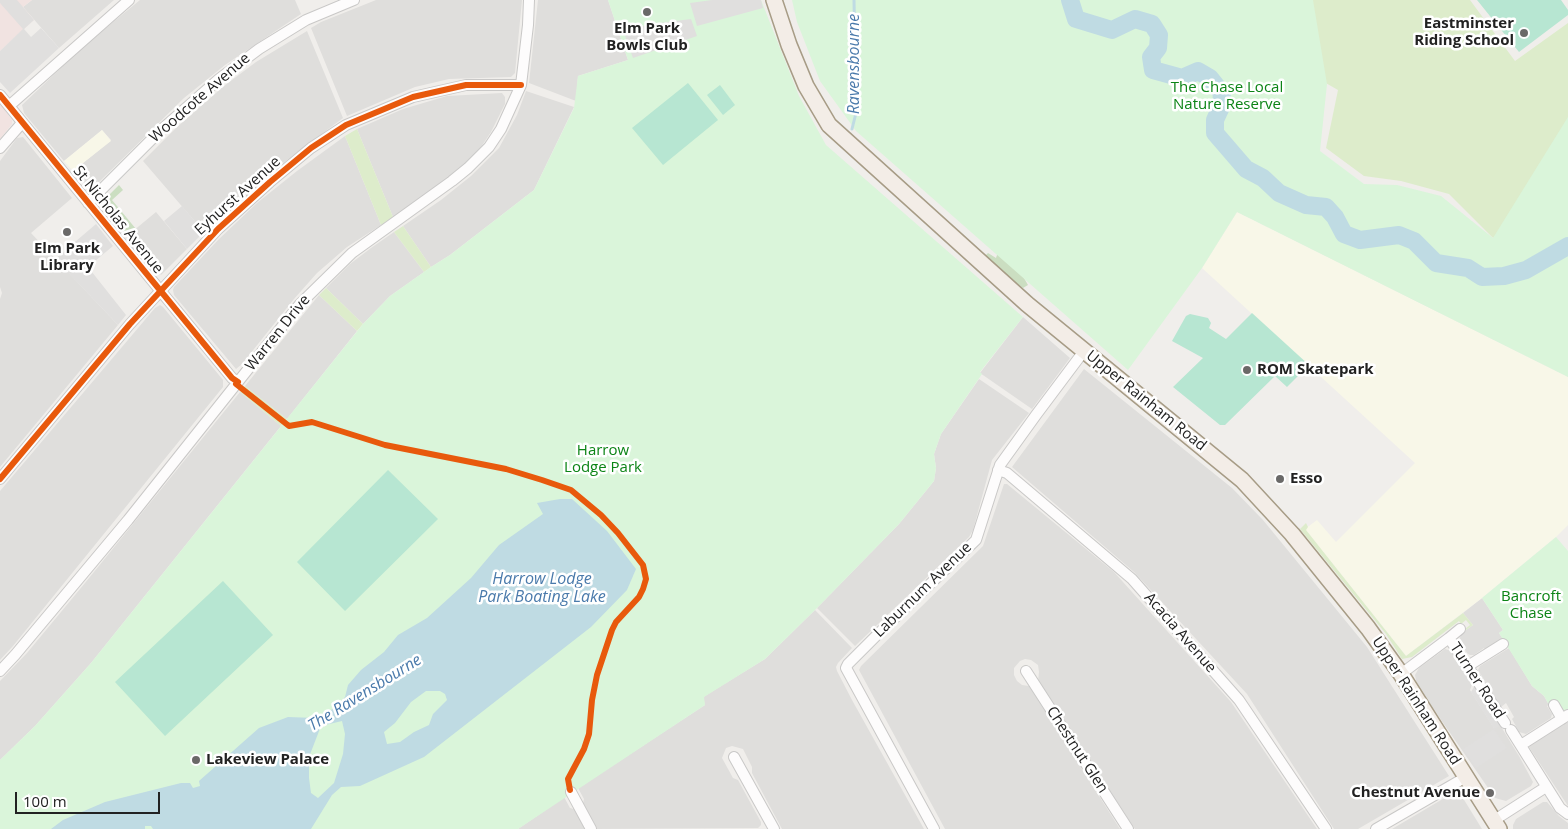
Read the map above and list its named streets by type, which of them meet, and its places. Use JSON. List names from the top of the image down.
{
  "streets": {
    "main road": ["Upper Rainham Road"],
    "street": [
      "Woodcote Avenue",
      "Eyhurst Avenue",
      "St Nicholas Avenue",
      "Warren Drive",
      "Laburnum Avenue",
      "Acacia Avenue",
      "Turner Road",
      "Chestnut Glen"
    ]
  },
  "crossings": [
    ["Woodcote Avenue", "St Nicholas Avenue"],
    ["Eyhurst Avenue", "St Nicholas Avenue"],
    ["Eyhurst Avenue", "Warren Drive"],
    ["St Nicholas Avenue", "Warren Drive"],
    ["Upper Rainham Road", "Laburnum Avenue"],
    ["Upper Rainham Road", "Turner Road"],
    ["Laburnum Avenue", "Acacia Avenue"]
  ],
  "water": ["Ravensbourne", "Harrow Lodge Park Boating Lake", "The Ravensbourne"],
  "parks": ["The Chase Local Nature Reserve", "Harrow Lodge Park", "Bancroft Chase"],
  "places": [
    "Elm Park Bowls Club",
    "Eastminster Riding School",
    "Elm Park Library",
    "ROM Skatepark",
    "Esso",
    "Lakeview Palace",
    "Chestnut Avenue"
  ],
  "scale_bar": "100 m"
}
